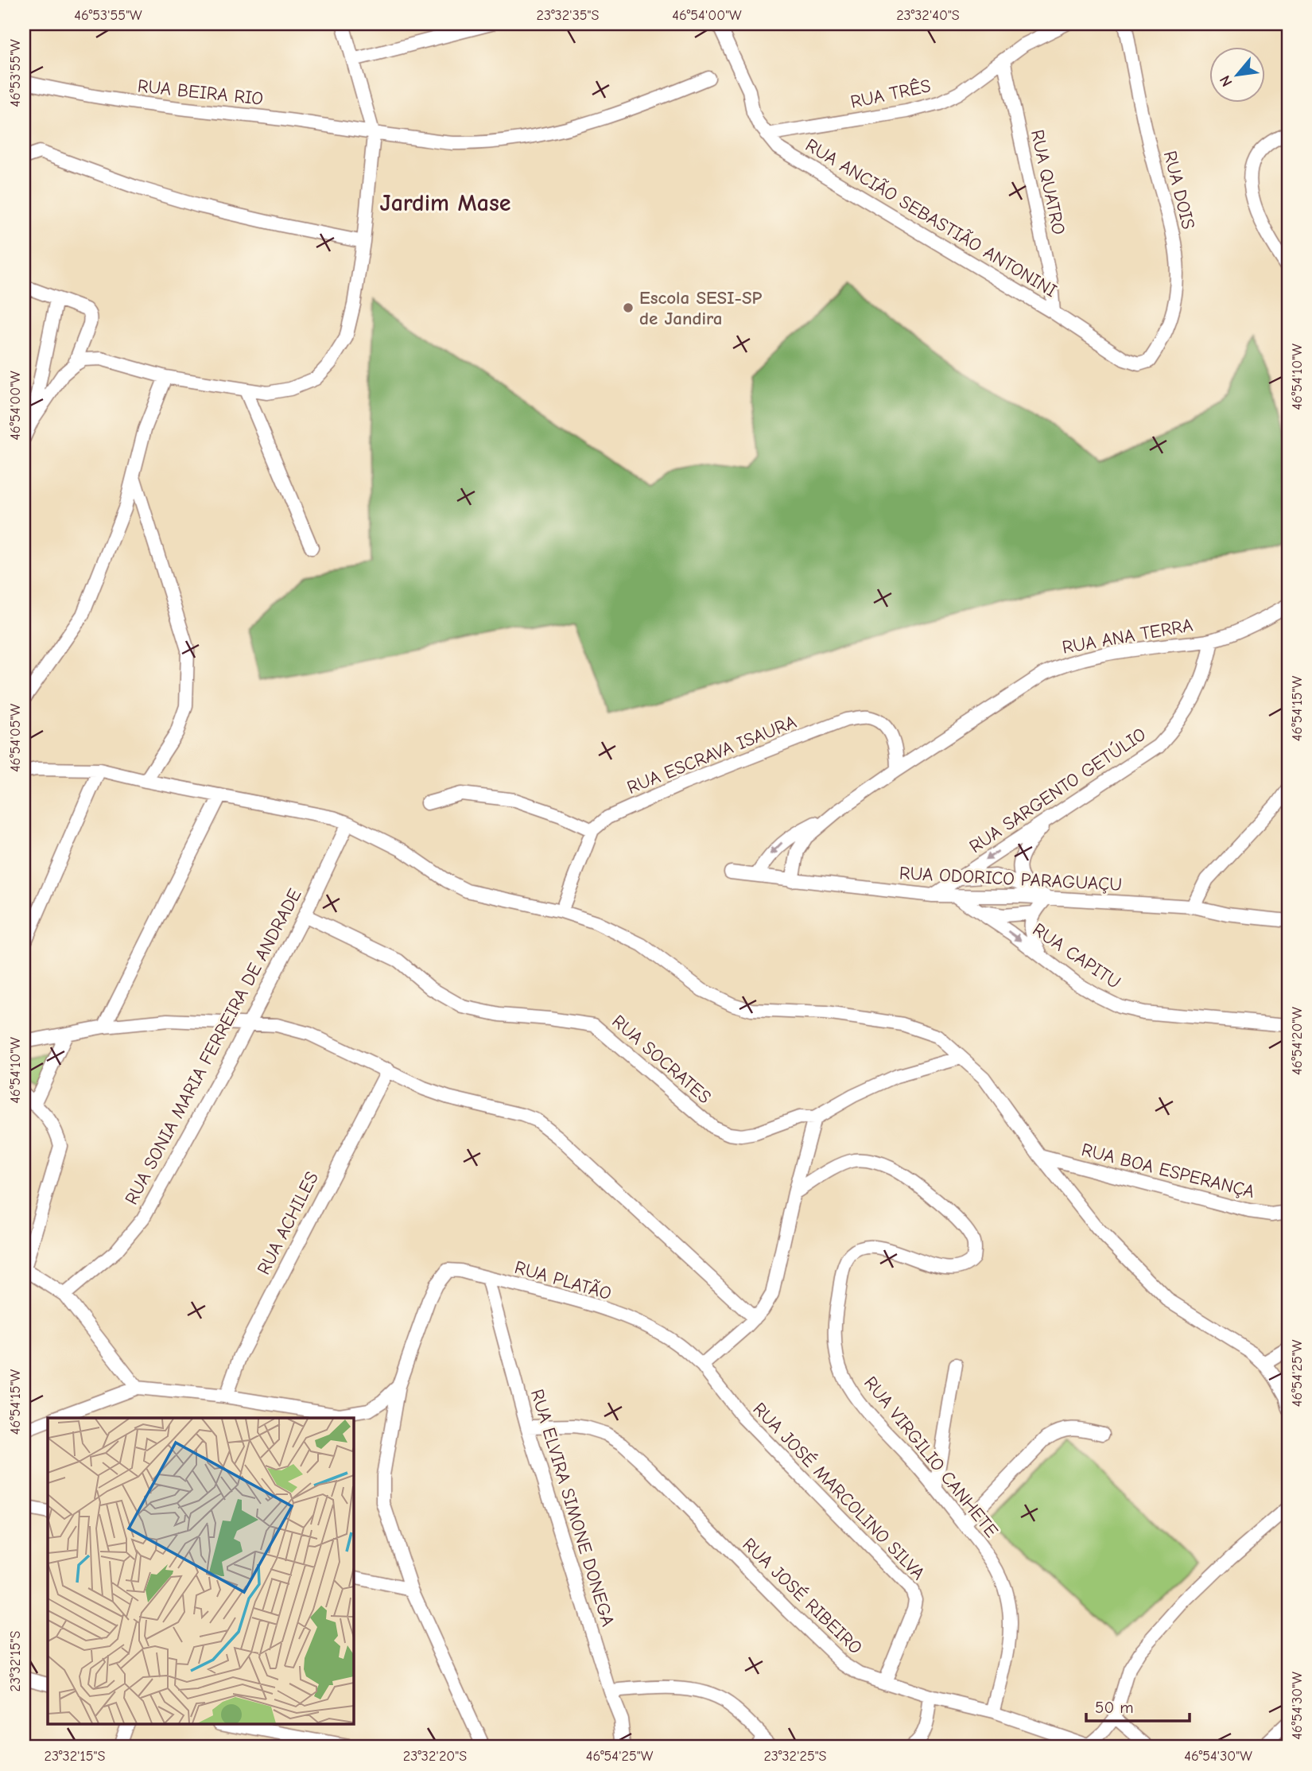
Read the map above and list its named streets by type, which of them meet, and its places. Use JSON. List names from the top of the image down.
{
  "streets": {
    "street": [
      "RUA BEIRA RIO",
      "RUA TRÊS",
      "RUA QUATRO",
      "RUA DOIS",
      "RUA ANCIÃO SEBASTIÃO ANTONINI",
      "RUA ANA TERRA",
      "RUA ESCRAVA ISAURA",
      "RUA SARGENTO GETÚLIO",
      "RUA ODORICO PARAGUAÇU",
      "RUA CAPITU",
      "RUA SONIA MARIA FERREIRA DE ANDRADE",
      "RUA SOCRATES",
      "RUA BOA ESPERANÇA",
      "RUA ACHILES",
      "RUA PLATÃO",
      "RUA VIRGILIO CANHETE",
      "RUA JOSÉ MARCOLINO SILVA",
      "RUA ELVIRA SIMONE DONEGA",
      "RUA JOSÉ RIBEIRO"
    ]
  },
  "crossings": [
    ["RUA TRÊS", "RUA QUATRO"],
    ["RUA TRÊS", "RUA ANCIÃO SEBASTIÃO ANTONINI"],
    ["RUA QUATRO", "RUA ANCIÃO SEBASTIÃO ANTONINI"],
    ["RUA DOIS", "RUA ANCIÃO SEBASTIÃO ANTONINI"],
    ["RUA ANA TERRA", "RUA ESCRAVA ISAURA"],
    ["RUA ANA TERRA", "RUA SARGENTO GETÚLIO"],
    ["RUA SARGENTO GETÚLIO", "RUA ODORICO PARAGUAÇU"],
    ["RUA ODORICO PARAGUAÇU", "RUA CAPITU"],
    ["RUA SONIA MARIA FERREIRA DE ANDRADE", "RUA SOCRATES"],
    ["RUA ACHILES", "RUA PLATÃO"],
    ["RUA PLATÃO", "RUA JOSÉ MARCOLINO SILVA"],
    ["RUA PLATÃO", "RUA ELVIRA SIMONE DONEGA"],
    ["RUA VIRGILIO CANHETE", "RUA JOSÉ RIBEIRO"],
    ["RUA JOSÉ MARCOLINO SILVA", "RUA JOSÉ RIBEIRO"],
    ["RUA ELVIRA SIMONE DONEGA", "RUA JOSÉ RIBEIRO"]
  ],
  "districts": ["Jardim Mase"],
  "places": ["Escola SESI-SP de Jandira"],
  "scale_bar": "50 m",
  "north": "bottom left",
  "coordinates": [
    "46°53'55\"W",
    "23°32'35\"S",
    "46°54'00\"W",
    "23°32'40\"S",
    "46°54'10\"W",
    "46°54'15\"W",
    "46°54'05\"W",
    "46°54'20\"W",
    "46°54'25\"W",
    "23°32'15\"S",
    "46°54'30\"W",
    "23°32'20\"S",
    "23°32'25\"S"
  ]
}
